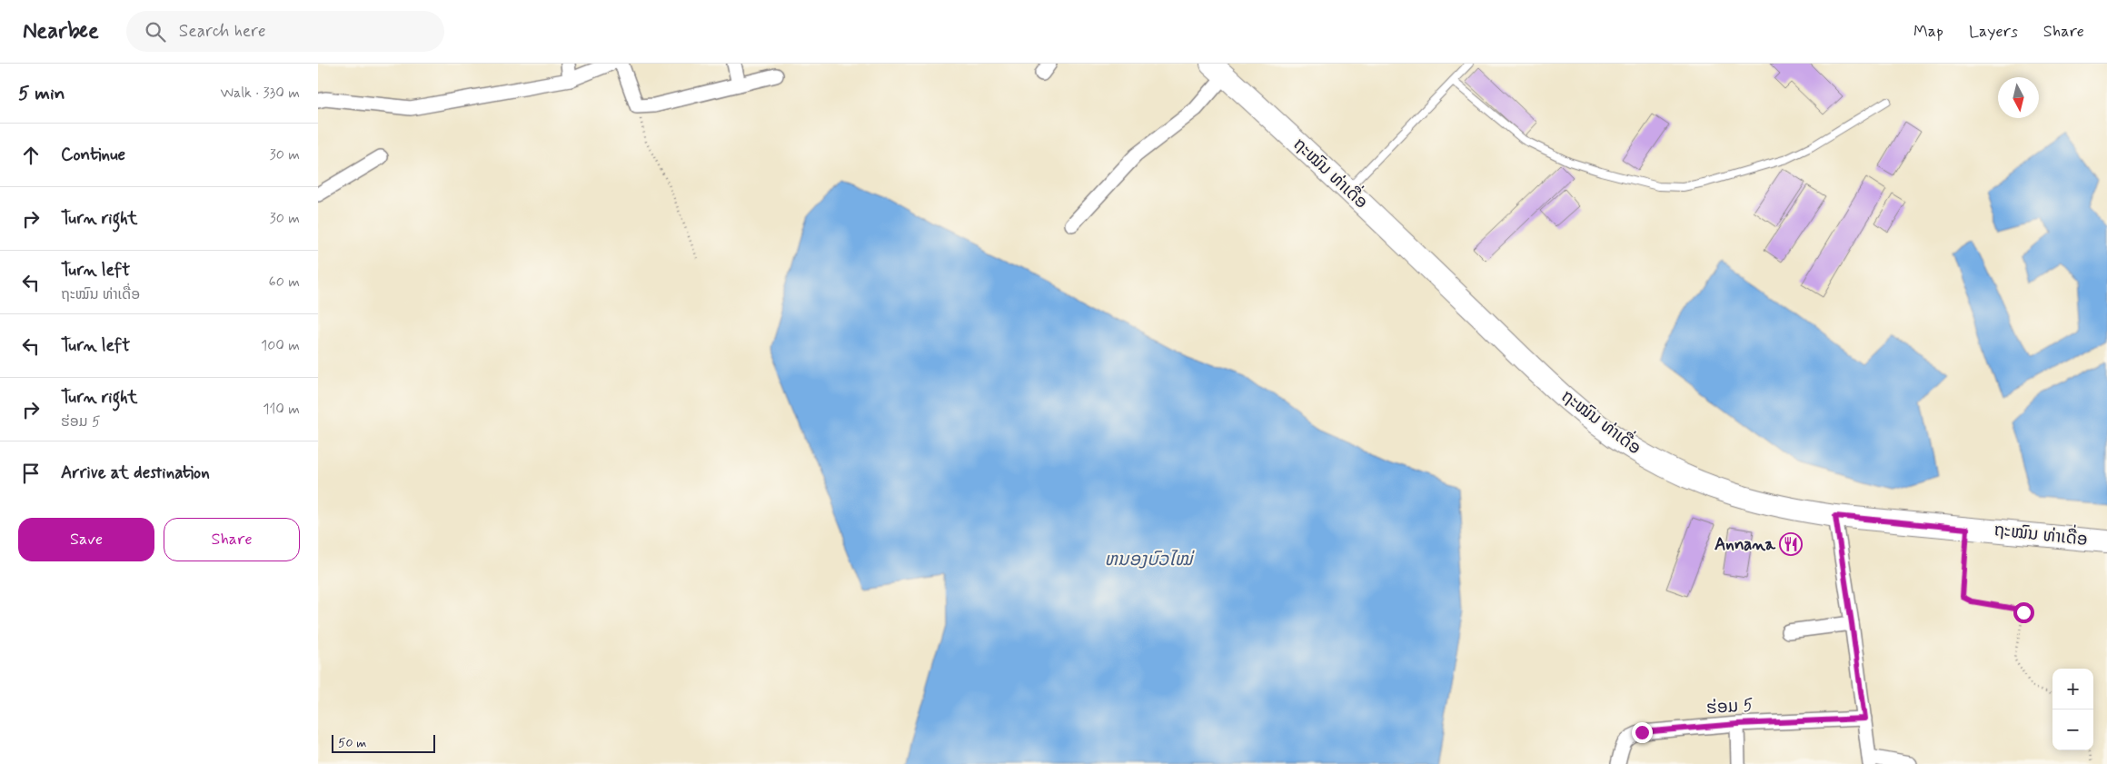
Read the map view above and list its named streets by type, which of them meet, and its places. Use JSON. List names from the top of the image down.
{
  "streets": {
    "main road": ["ຖະໝົນ ທ່າເດື່ອ"],
    "street": ["ຮ່ອມ 5"]
  },
  "water": ["ຫນອງບົວໄໝ່"],
  "places": {
    "restaurant": ["Annana"]
  },
  "scale_bar": "50 m",
  "north": "bottom",
  "page": {
    "header": "Nearbee",
    "search": "Search here",
    "nav": ["Map", "Layers", "Share"],
    "heading": ["5 min", "Walk · 330 m"],
    "list": [
      ["Continue", "30 m"],
      ["Turn right", "30 m"],
      ["Turn left", "ຖະໝົນ ທ່າເດື່ອ", "60 m"],
      ["Turn left", "100 m"],
      ["Turn right", "ຮ່ອມ 5", "110 m"],
      "Arrive at destination"
    ],
    "buttons": ["Save", "Share"],
    "map_buttons": ["+", "−"],
    "scale": "50 m"
  }
}
